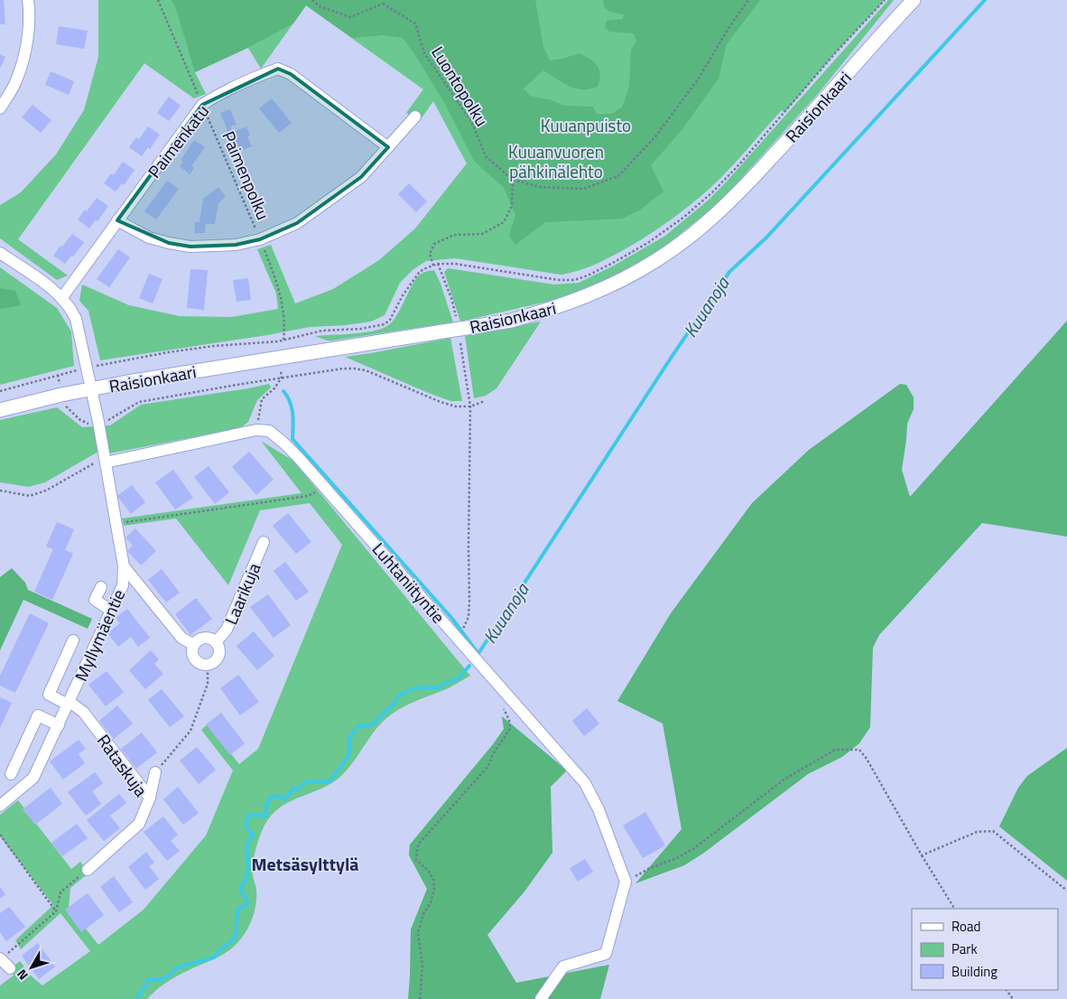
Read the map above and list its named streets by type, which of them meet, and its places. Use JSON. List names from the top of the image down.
{
  "streets": {
    "main road": ["Raisionkaari"],
    "street": [
      "Paimenkatu",
      "Luhtaniityntie",
      "Laarikuja",
      "Myllymäentie",
      "Rataskuja"
    ],
    "path": ["Luontopolku", "Paimenpolku"]
  },
  "crossings": [
    ["Raisionkaari", "Myllymäentie"],
    ["Paimenkatu", "Paimenpolku"],
    ["Paimenkatu", "Myllymäentie"],
    ["Myllymäentie", "Rataskuja"]
  ],
  "districts": ["Metsäsylttylä"],
  "water": ["Kuuanoja"],
  "parks": ["Kuuanpuisto", "Kuuanvuoren pähkinälehto"],
  "legend": ["Road", "Park", "Building"],
  "north": "bottom left"
}
